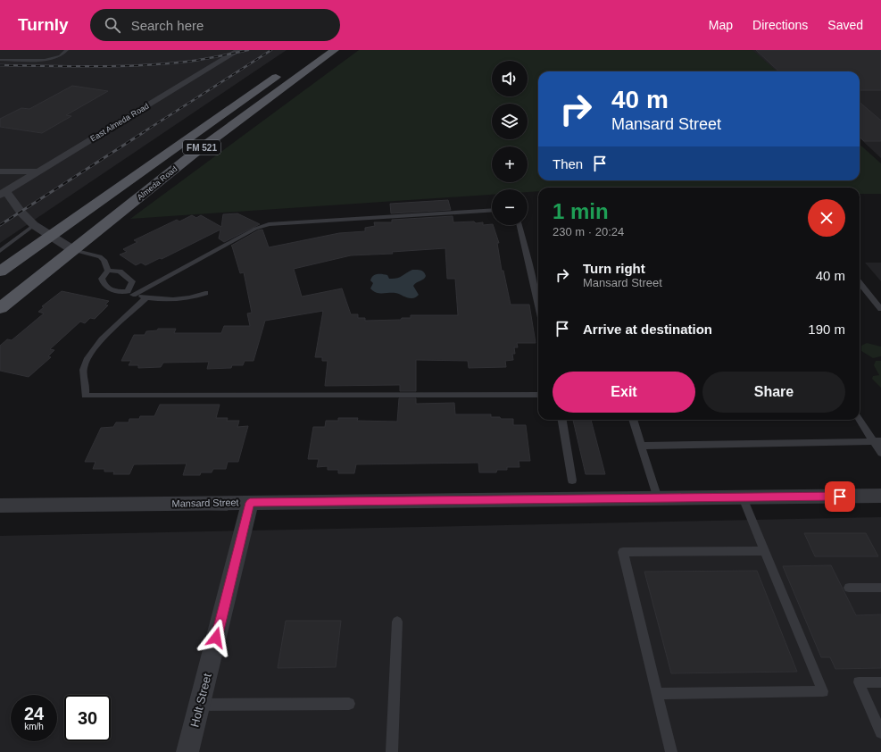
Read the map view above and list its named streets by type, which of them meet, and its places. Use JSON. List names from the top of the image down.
{
  "streets": {
    "main road": ["FM 521", "Almeda Road"],
    "street": ["East Almeda Road", "Mansard Street", "Holt Street"]
  },
  "crossings": [
    ["Mansard Street", "Holt Street"]
  ],
  "page": {
    "header": "Turnly",
    "search": "Search here",
    "nav": ["Map", "Directions", "Saved"],
    "map_buttons": ["+", "−"],
    "turn": ["40 m", "Mansard Street"],
    "then": "Then",
    "heading": ["1 min", "230 m · 20:24"],
    "list": [
      {
        "name": "Turn right",
        "note": "Mansard Street",
        "value": "40 m"
      },
      {
        "name": "Arrive at destination",
        "value": "190 m"
      }
    ],
    "buttons": ["Exit", "Share"],
    "speed": "24 km/h",
    "limit": "30"
  }
}
